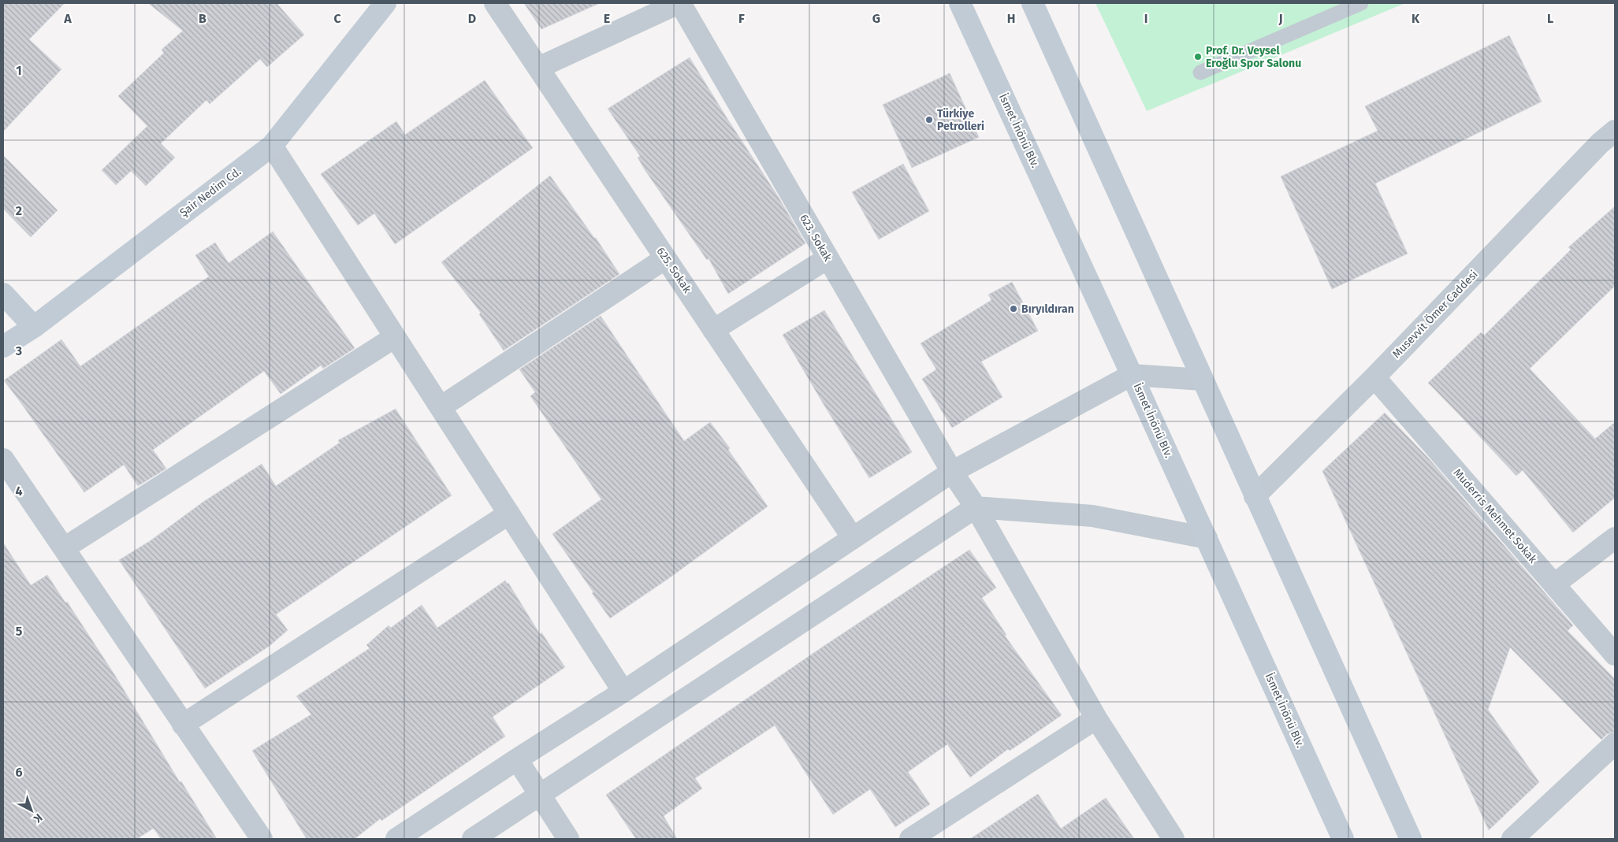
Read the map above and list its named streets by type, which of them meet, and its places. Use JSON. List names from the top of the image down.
{
  "streets": {
    "main road": ["İsmet İnönü Blv.", "Şair Nedim Cd."],
    "street": [
      "623. Sokak",
      "625. Sokak",
      "Musevvit Ömer Caddesi",
      "Muderris Mehmet Sokak"
    ]
  },
  "crossings": [
    ["Musevvit Ömer Caddesi", "Muderris Mehmet Sokak"]
  ],
  "places": ["Prof. Dr. Veysel Eroğlu Spor Salonu", "Türkiye Petrolleri", "Bıryıldıran"],
  "north": "bottom right",
  "grid": {
    "columns": [
      "A",
      "B",
      "C",
      "D",
      "E",
      "F",
      "G",
      "H",
      "I",
      "J",
      "K",
      "L"
    ],
    "rows": [
      "1",
      "2",
      "3",
      "4",
      "5",
      "6"
    ]
  }
}
